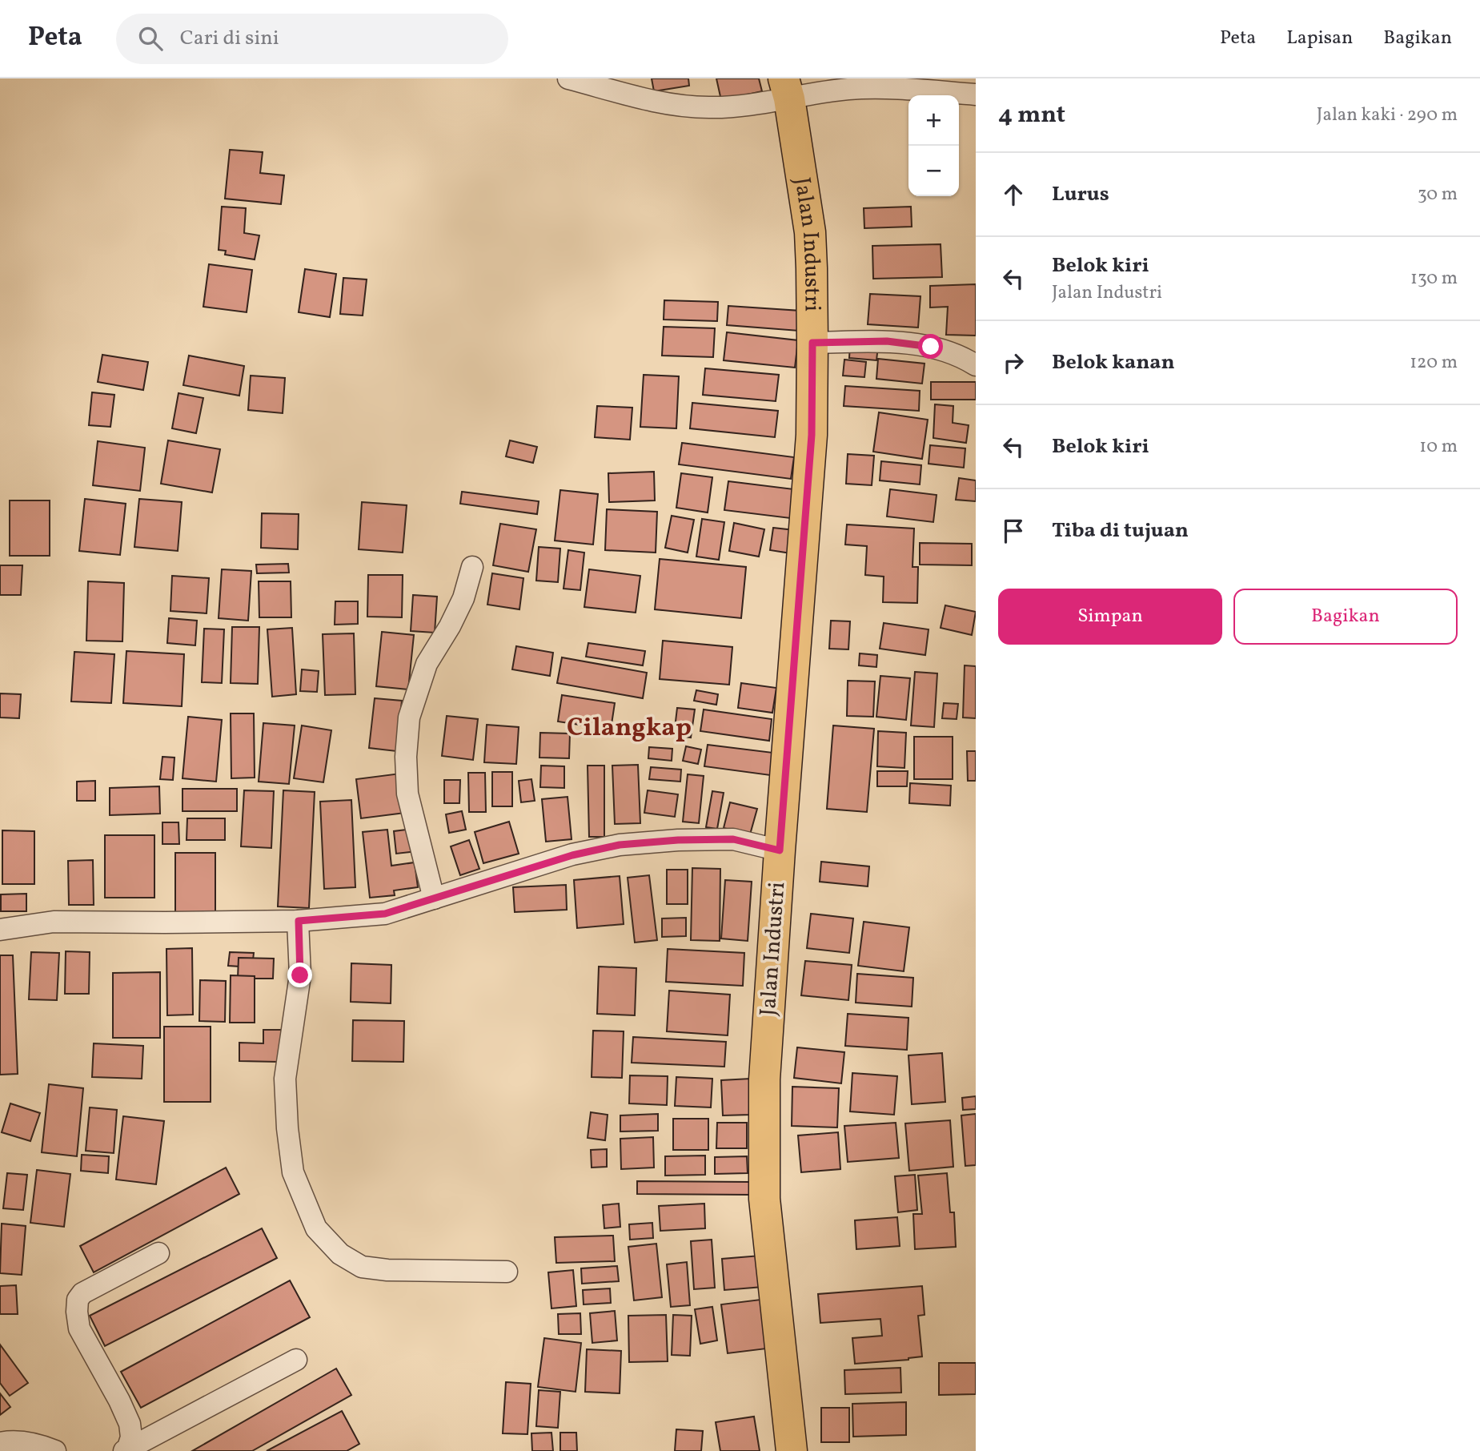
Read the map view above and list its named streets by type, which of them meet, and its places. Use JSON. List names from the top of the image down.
{
  "streets": {
    "main road": ["Jalan Industri"]
  },
  "districts": ["Cilangkap"],
  "page": {
    "header": "Peta",
    "search": "Cari di sini",
    "nav": ["Peta", "Lapisan", "Bagikan"],
    "heading": ["4 mnt", "Jalan kaki · 290 m"],
    "map_buttons": ["+", "−"],
    "list": [
      ["Lurus", "30 m"],
      ["Belok kiri", "Jalan Industri", "130 m"],
      ["Belok kanan", "120 m"],
      ["Belok kiri", "10 m"],
      "Tiba di tujuan"
    ],
    "buttons": ["Simpan", "Bagikan"]
  }
}
